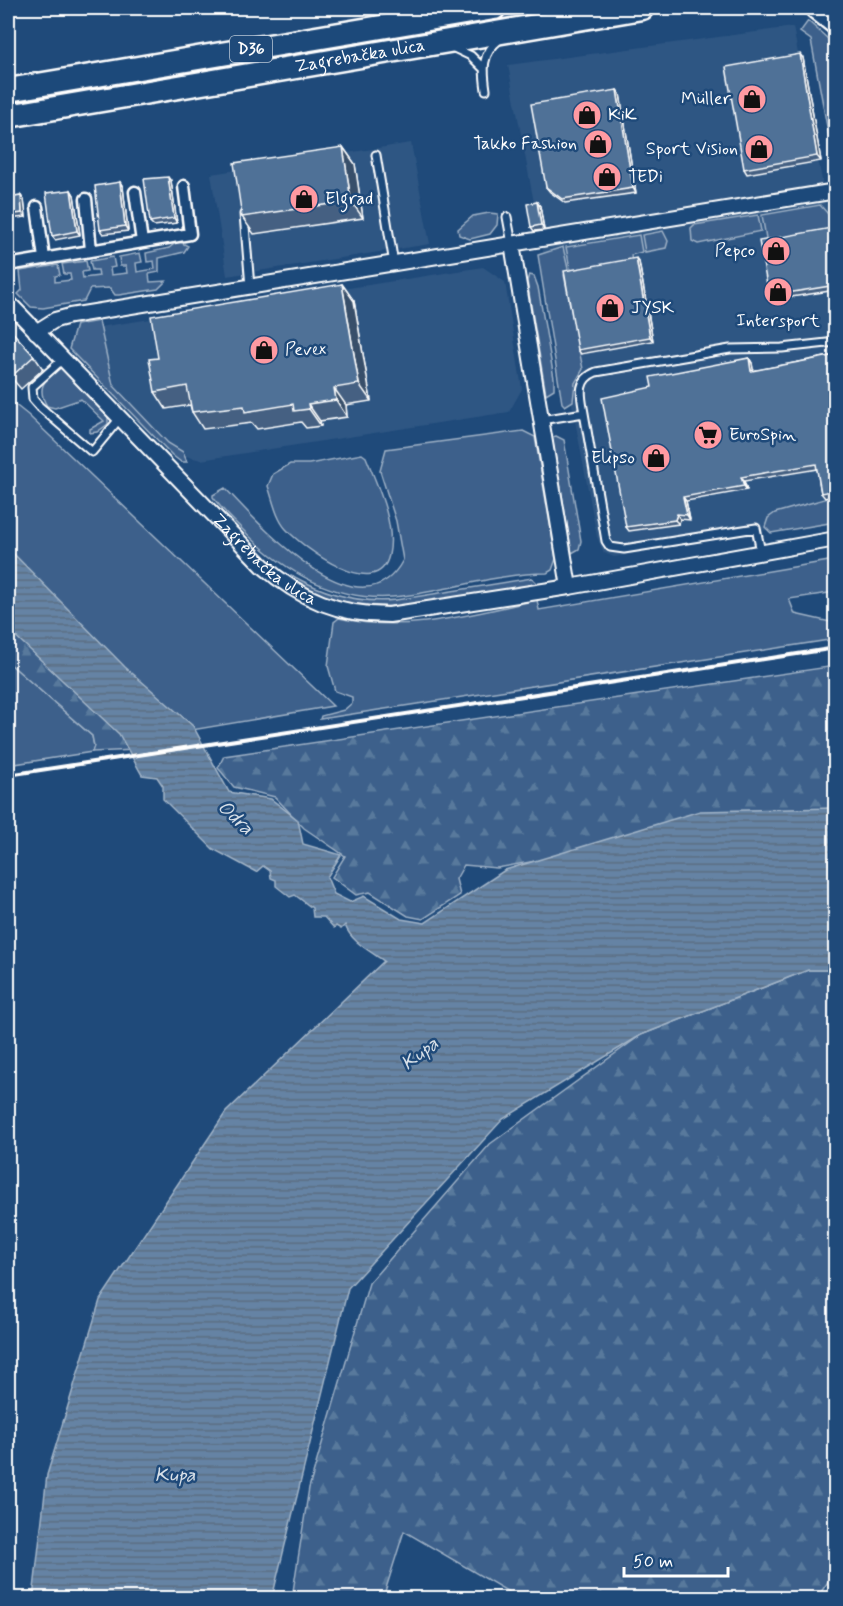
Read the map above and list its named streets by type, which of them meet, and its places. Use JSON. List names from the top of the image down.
{
  "streets": {
    "main road": ["D36", "Zagrebačka ulica"]
  },
  "water": ["Odra", "Kupa"],
  "places": {
    "shop": [
      "Müller",
      "KiK",
      "Takko Fashion",
      "Sport Vision",
      "TEDi",
      "Elgrad",
      "Pepco",
      "Intersport",
      "JYSK",
      "Pevex",
      "Elipso"
    ],
    "supermarket": ["EuroSpin"]
  },
  "scale_bar": "50 m"
}
